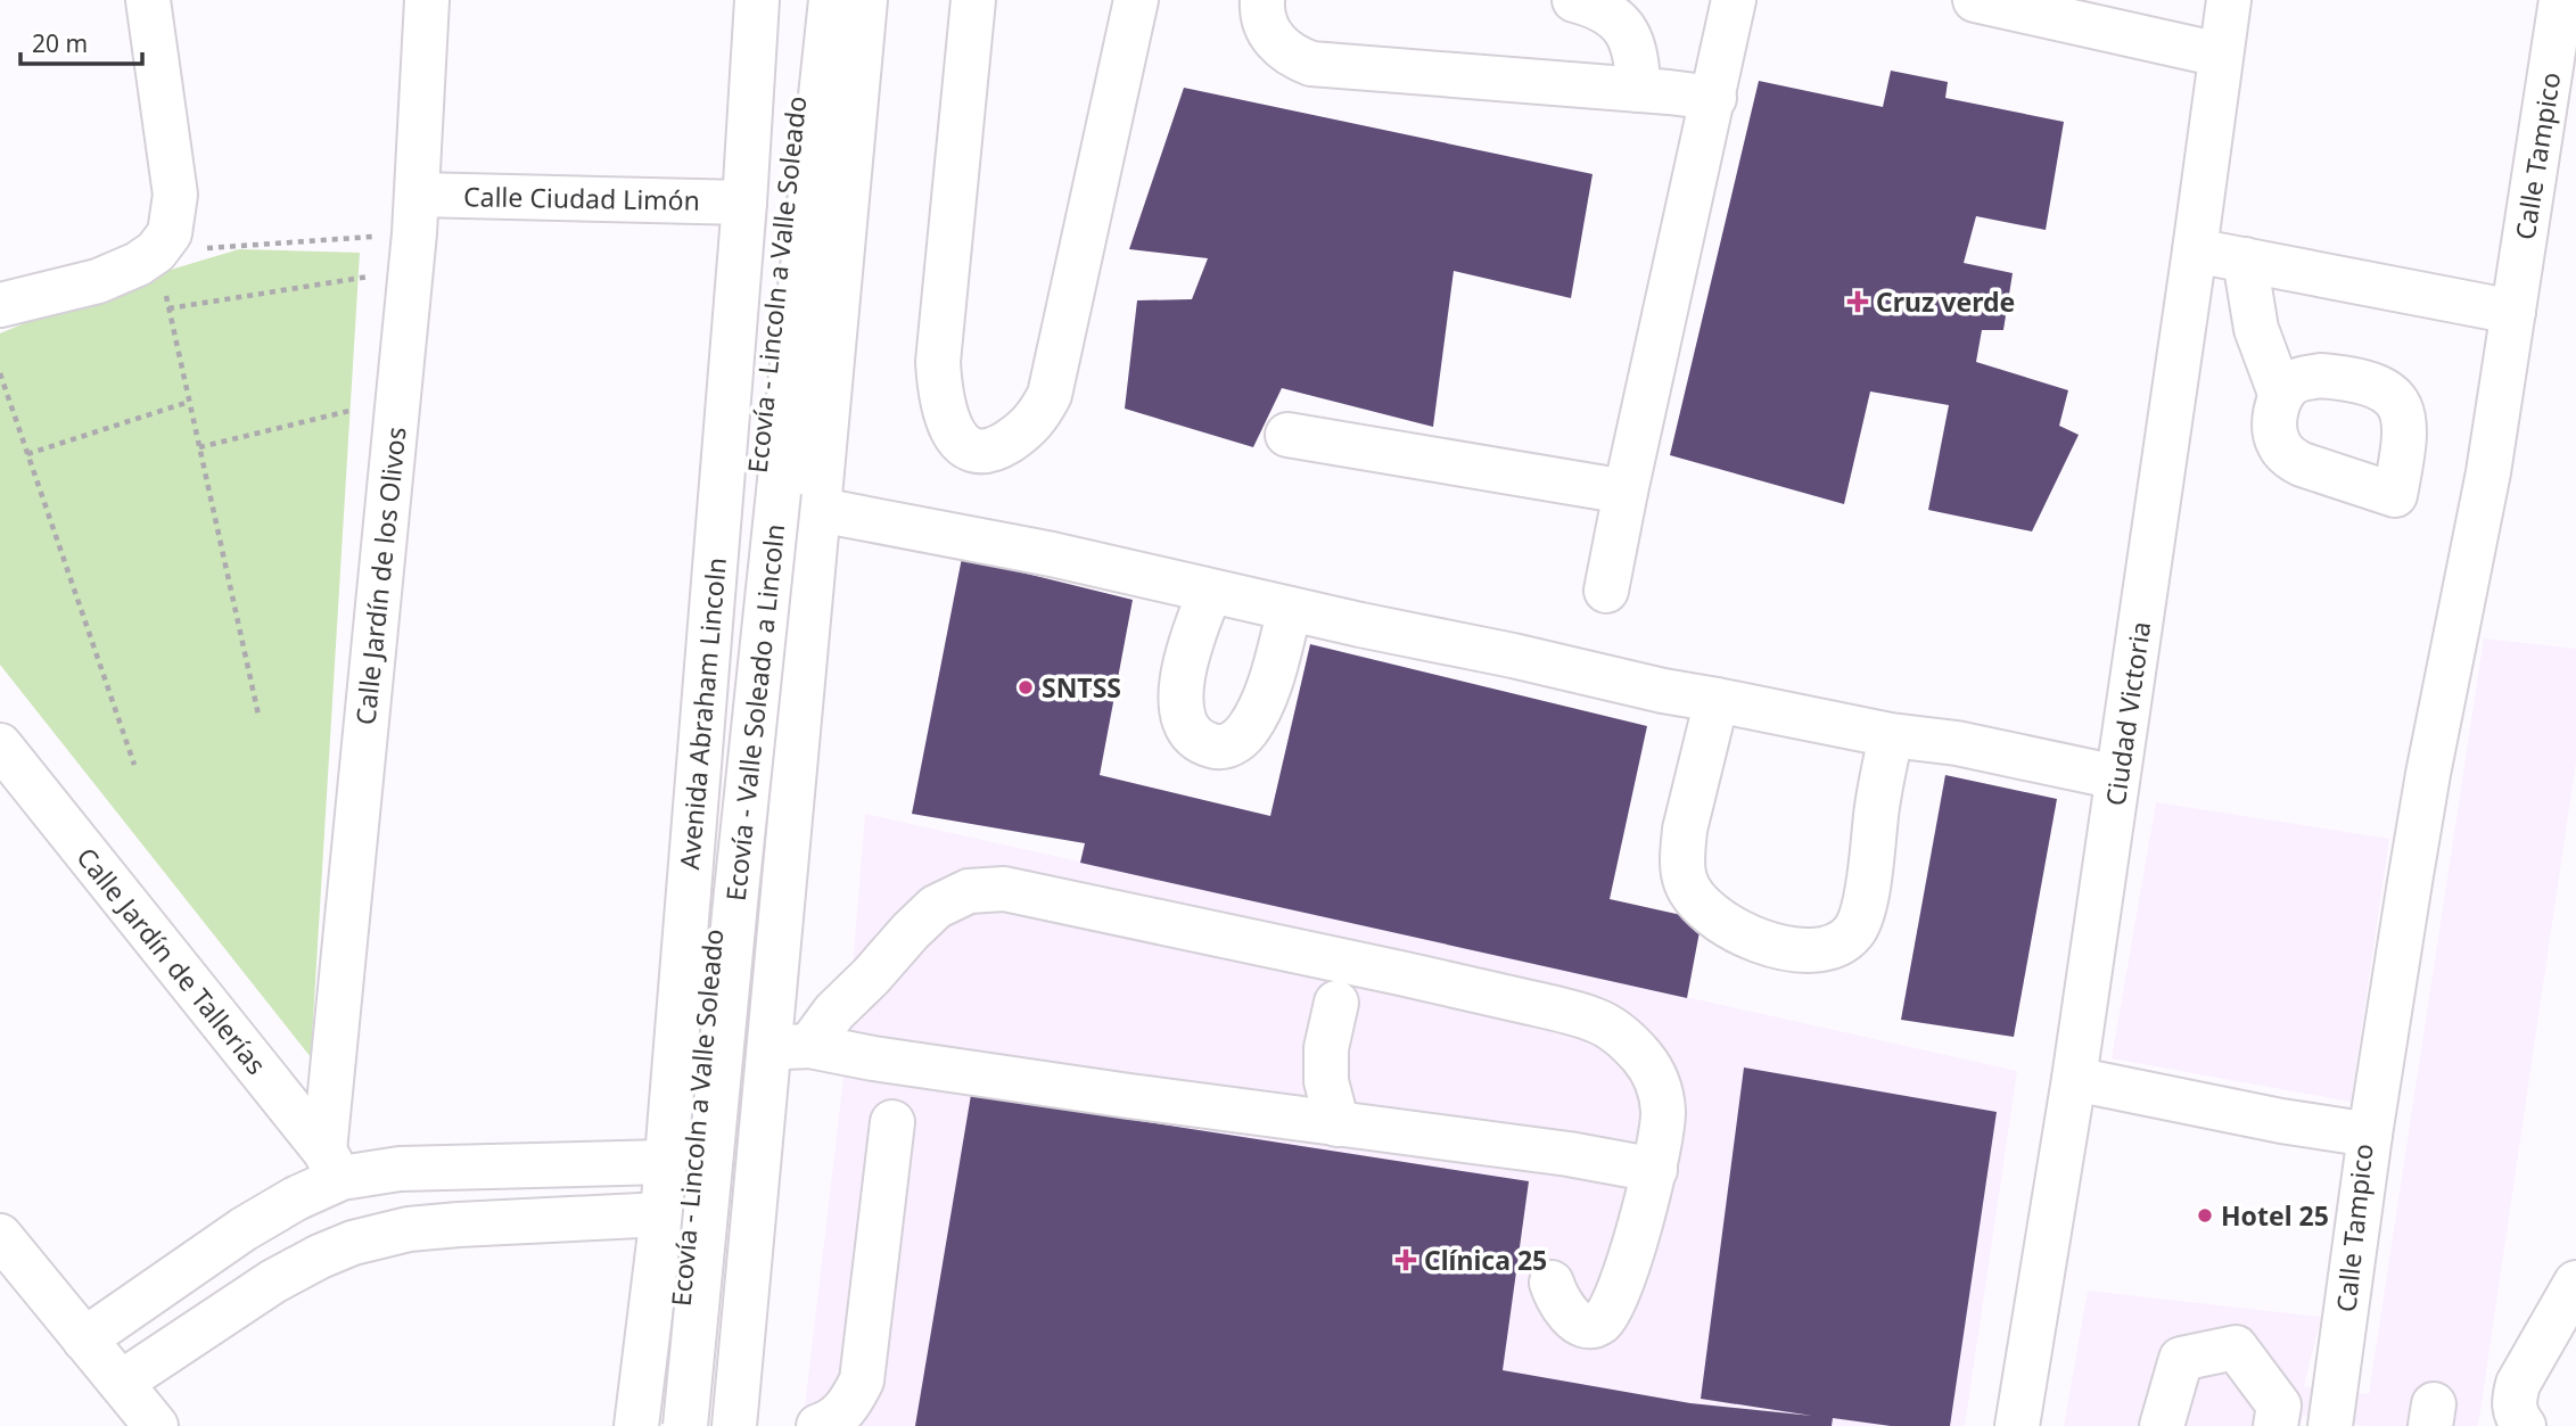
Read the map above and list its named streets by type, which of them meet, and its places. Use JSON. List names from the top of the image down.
{
  "streets": {
    "street": [
      "Calle Tampico",
      "Calle Ciudad Limón",
      "Ecovía - Lincoln a Valle Soleado",
      "Calle Jardín de los Olivos",
      "Ecovía - Valle Soleado a Lincoln",
      "Avenida Abraham Lincoln",
      "Ciudad Victoria",
      "Calle Jardín de Tallerías"
    ]
  },
  "crossings": [
    ["Calle Tampico", "Ciudad Victoria"],
    ["Calle Ciudad Limón", "Calle Jardín de los Olivos"],
    ["Calle Ciudad Limón", "Avenida Abraham Lincoln"],
    ["Ecovía - Lincoln a Valle Soleado", "Ecovía - Valle Soleado a Lincoln"],
    ["Calle Jardín de los Olivos", "Calle Jardín de Tallerías"]
  ],
  "places": {
    "health": ["Cruz verde", "Clínica 25"],
    "other": ["SNTSS", "Hotel 25"]
  },
  "scale_bar": "20 m"
}
